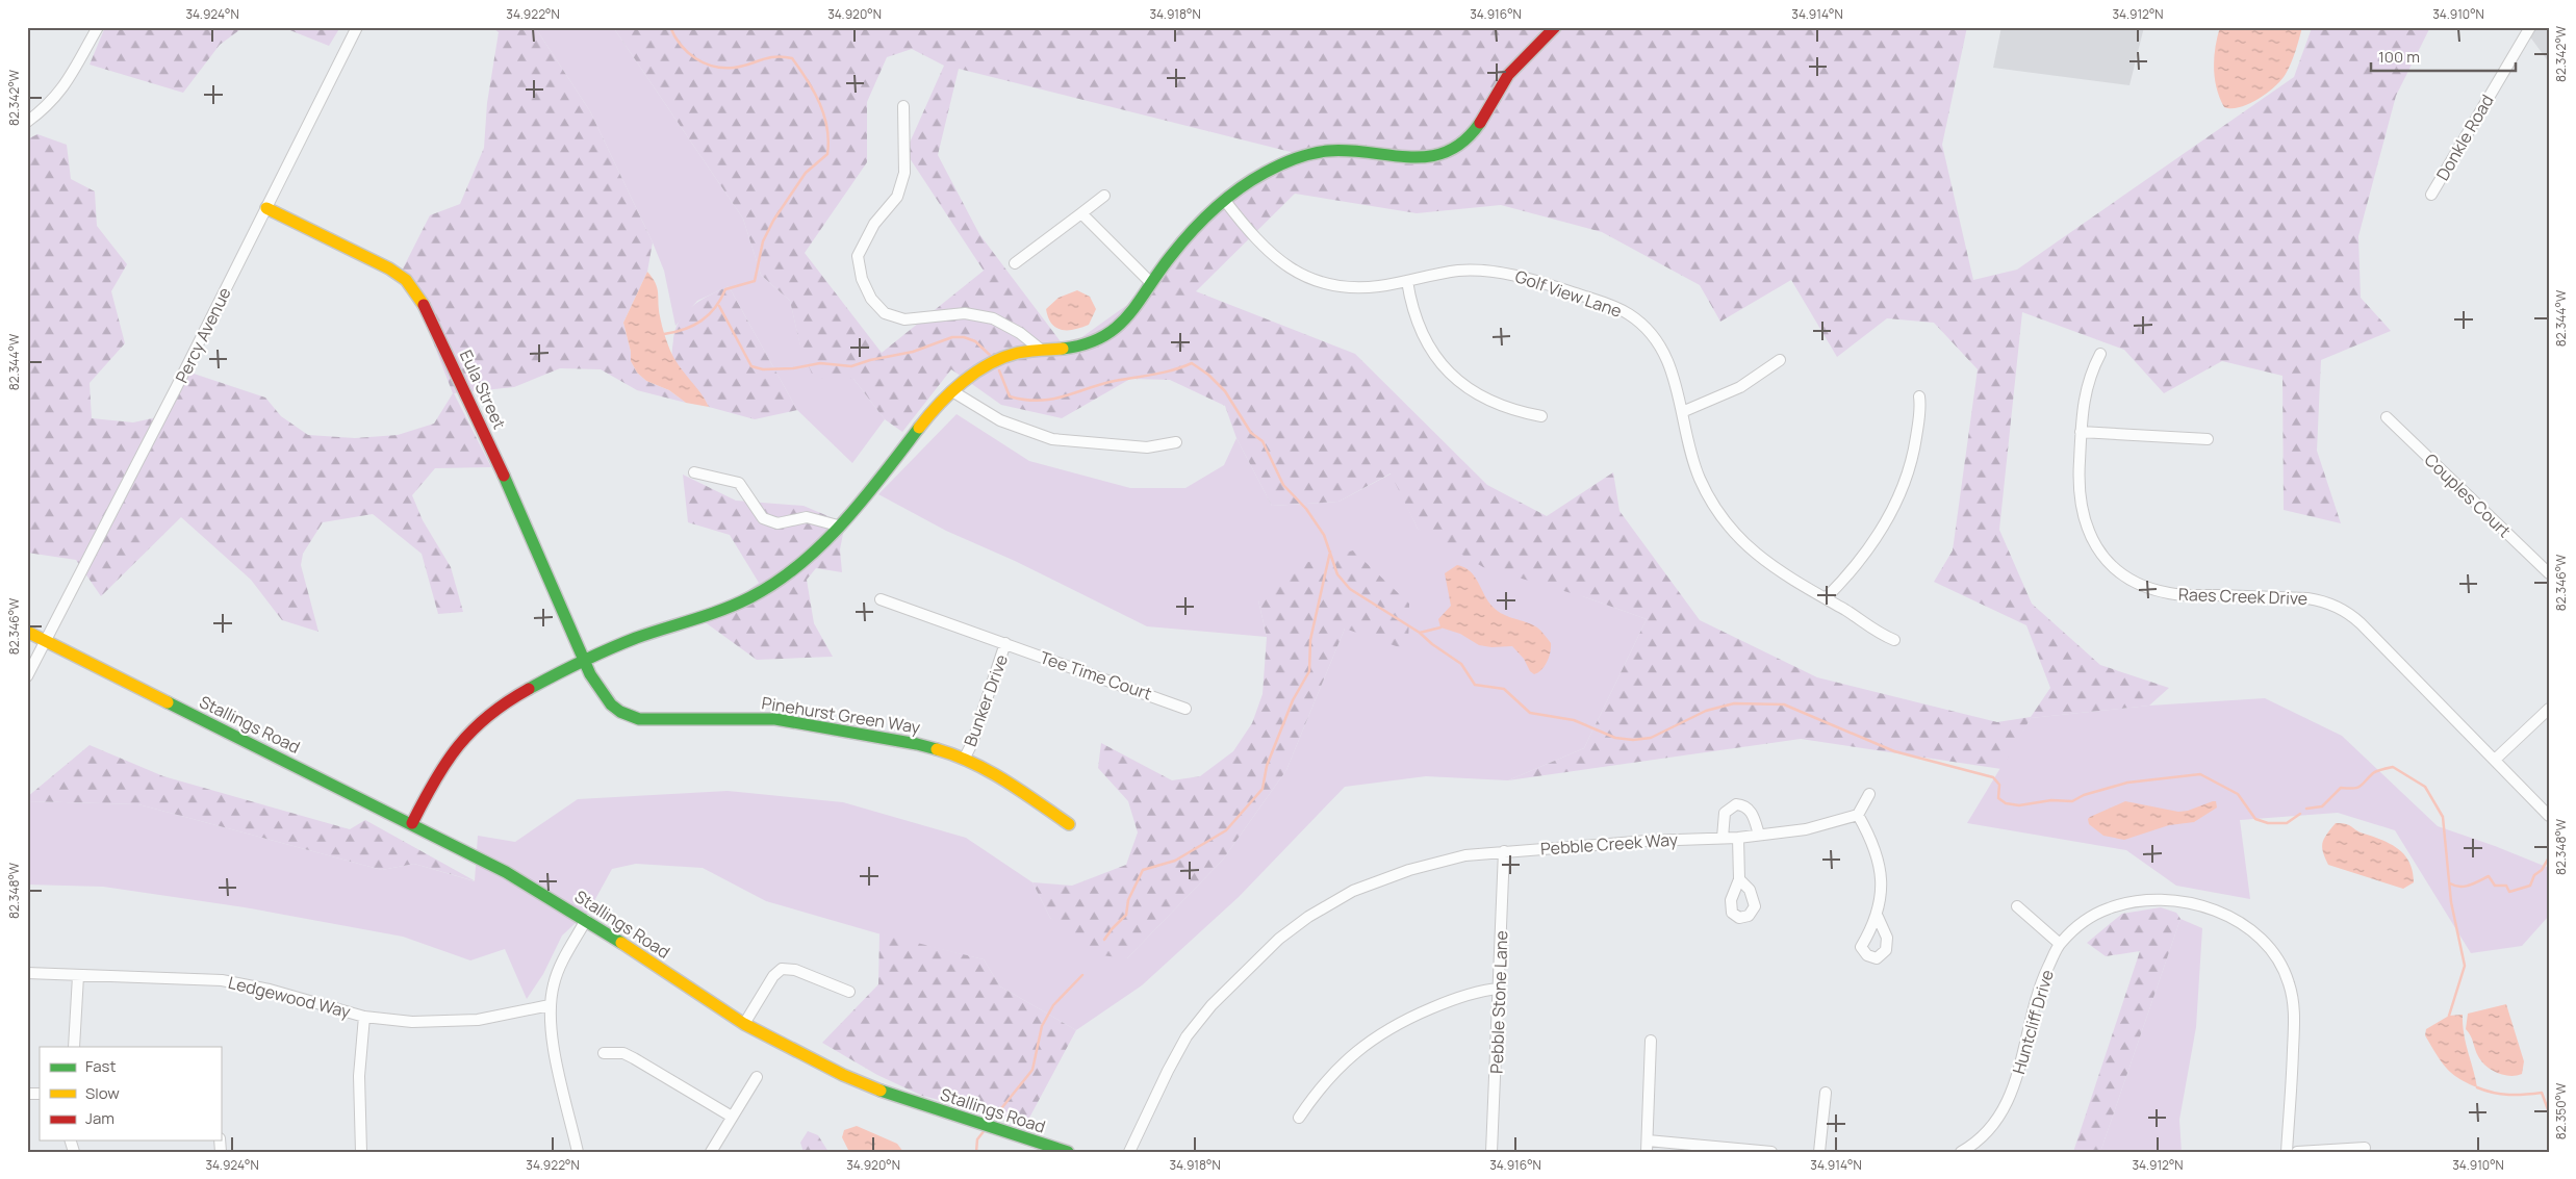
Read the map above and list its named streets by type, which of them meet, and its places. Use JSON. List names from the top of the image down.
{
  "streets": {
    "street": [
      "Donkle Road",
      "Golf View Lane",
      "Percy Avenue",
      "Eula Street",
      "Couples Court",
      "Raes Creek Drive",
      "Tee Time Court",
      "Bunker Drive",
      "Pinehurst Green Way",
      "Stallings Road",
      "Pebble Creek Way",
      "Ledgewood Way",
      "Pebble Stone Lane",
      "Huntcliff Drive"
    ]
  },
  "crossings": [
    ["Percy Avenue", "Eula Street"],
    ["Percy Avenue", "Stallings Road"],
    ["Eula Street", "Pinehurst Green Way"],
    ["Tee Time Court", "Bunker Drive"],
    ["Bunker Drive", "Pinehurst Green Way"],
    ["Pebble Creek Way", "Pebble Stone Lane"]
  ],
  "legend": ["Fast", "Slow", "Jam"],
  "scale_bar": "100 m",
  "coordinates": [
    "34.924°N",
    "34.922°N",
    "34.920°N",
    "34.918°N",
    "34.916°N",
    "34.914°N",
    "34.912°N",
    "34.910°N",
    "82.342°W",
    "82.344°W",
    "82.346°W",
    "82.348°W",
    "82.350°W"
  ]
}
